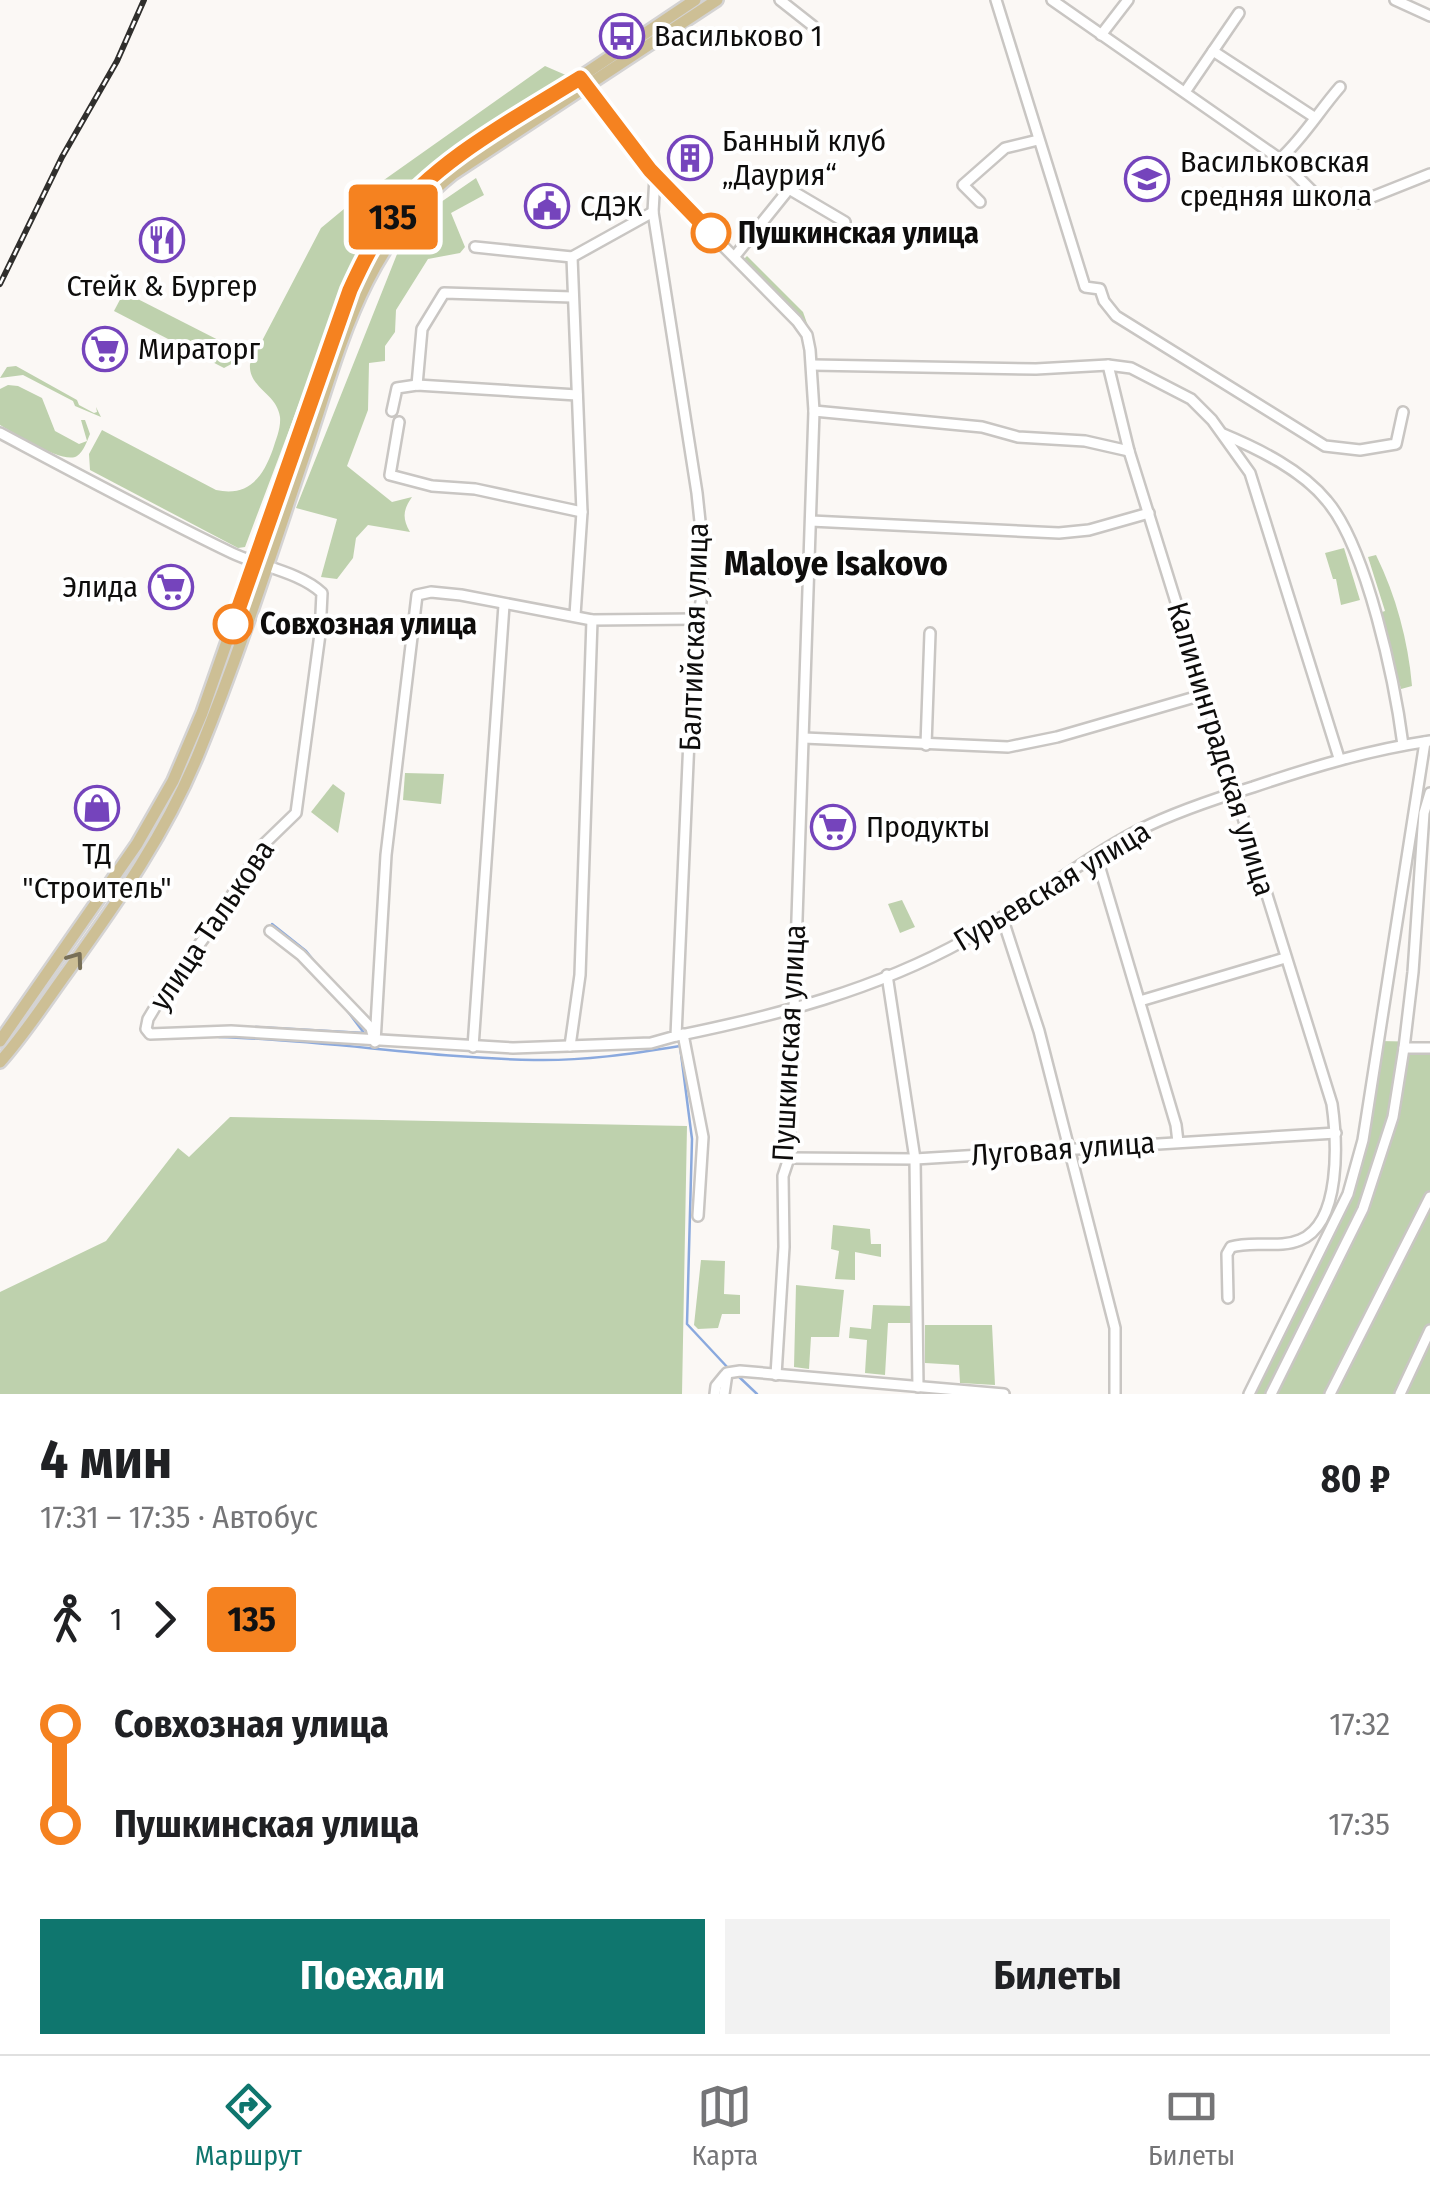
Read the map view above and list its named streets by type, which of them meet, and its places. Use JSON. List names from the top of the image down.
{
  "streets": {
    "street": [
      "Балтийская улица",
      "Калининградская улица",
      "Гурьевская улица",
      "улица Талькова",
      "Пушкинская улица",
      "Луговая улица"
    ]
  },
  "crossings": [
    ["Балтийская улица", "Гурьевская улица"],
    ["Балтийская улица", "Пушкинская улица"],
    ["Калининградская улица", "Гурьевская улица"],
    ["Калининградская улица", "Луговая улица"],
    ["Гурьевская улица", "улица Талькова"],
    ["Гурьевская улица", "Пушкинская улица"],
    ["Пушкинская улица", "Луговая улица"]
  ],
  "districts": ["Maloye Isakovo"],
  "places": {
    "bus stop": ["Васильково 1"],
    "building": ["Банный клуб „Даурия“"],
    "school or university": ["Васильковская средняя школа"],
    "public building": ["СДЭК"],
    "other": ["Пушкинская улица", "Совхозная улица"],
    "restaurant": ["Стейк & Бургер"],
    "supermarket": ["Мираторг", "Элида", "Продукты"],
    "shop": ["ТД \"Строитель\""]
  },
  "lines": ["bus line 135"],
  "page": {
    "on_map": "135",
    "heading": ["4 мин", "17:31 – 17:35 · Автобус", "80 ₽"],
    "legs": ["1", "135"],
    "list": [
      {
        "name": "Совхозная улица",
        "value": "17:32"
      },
      {
        "name": "Пушкинская улица",
        "value": "17:35"
      }
    ],
    "buttons": ["Поехали", "Билеты"],
    "tabs": ["Маршрут", "Карта", "Билеты"]
  }
}
